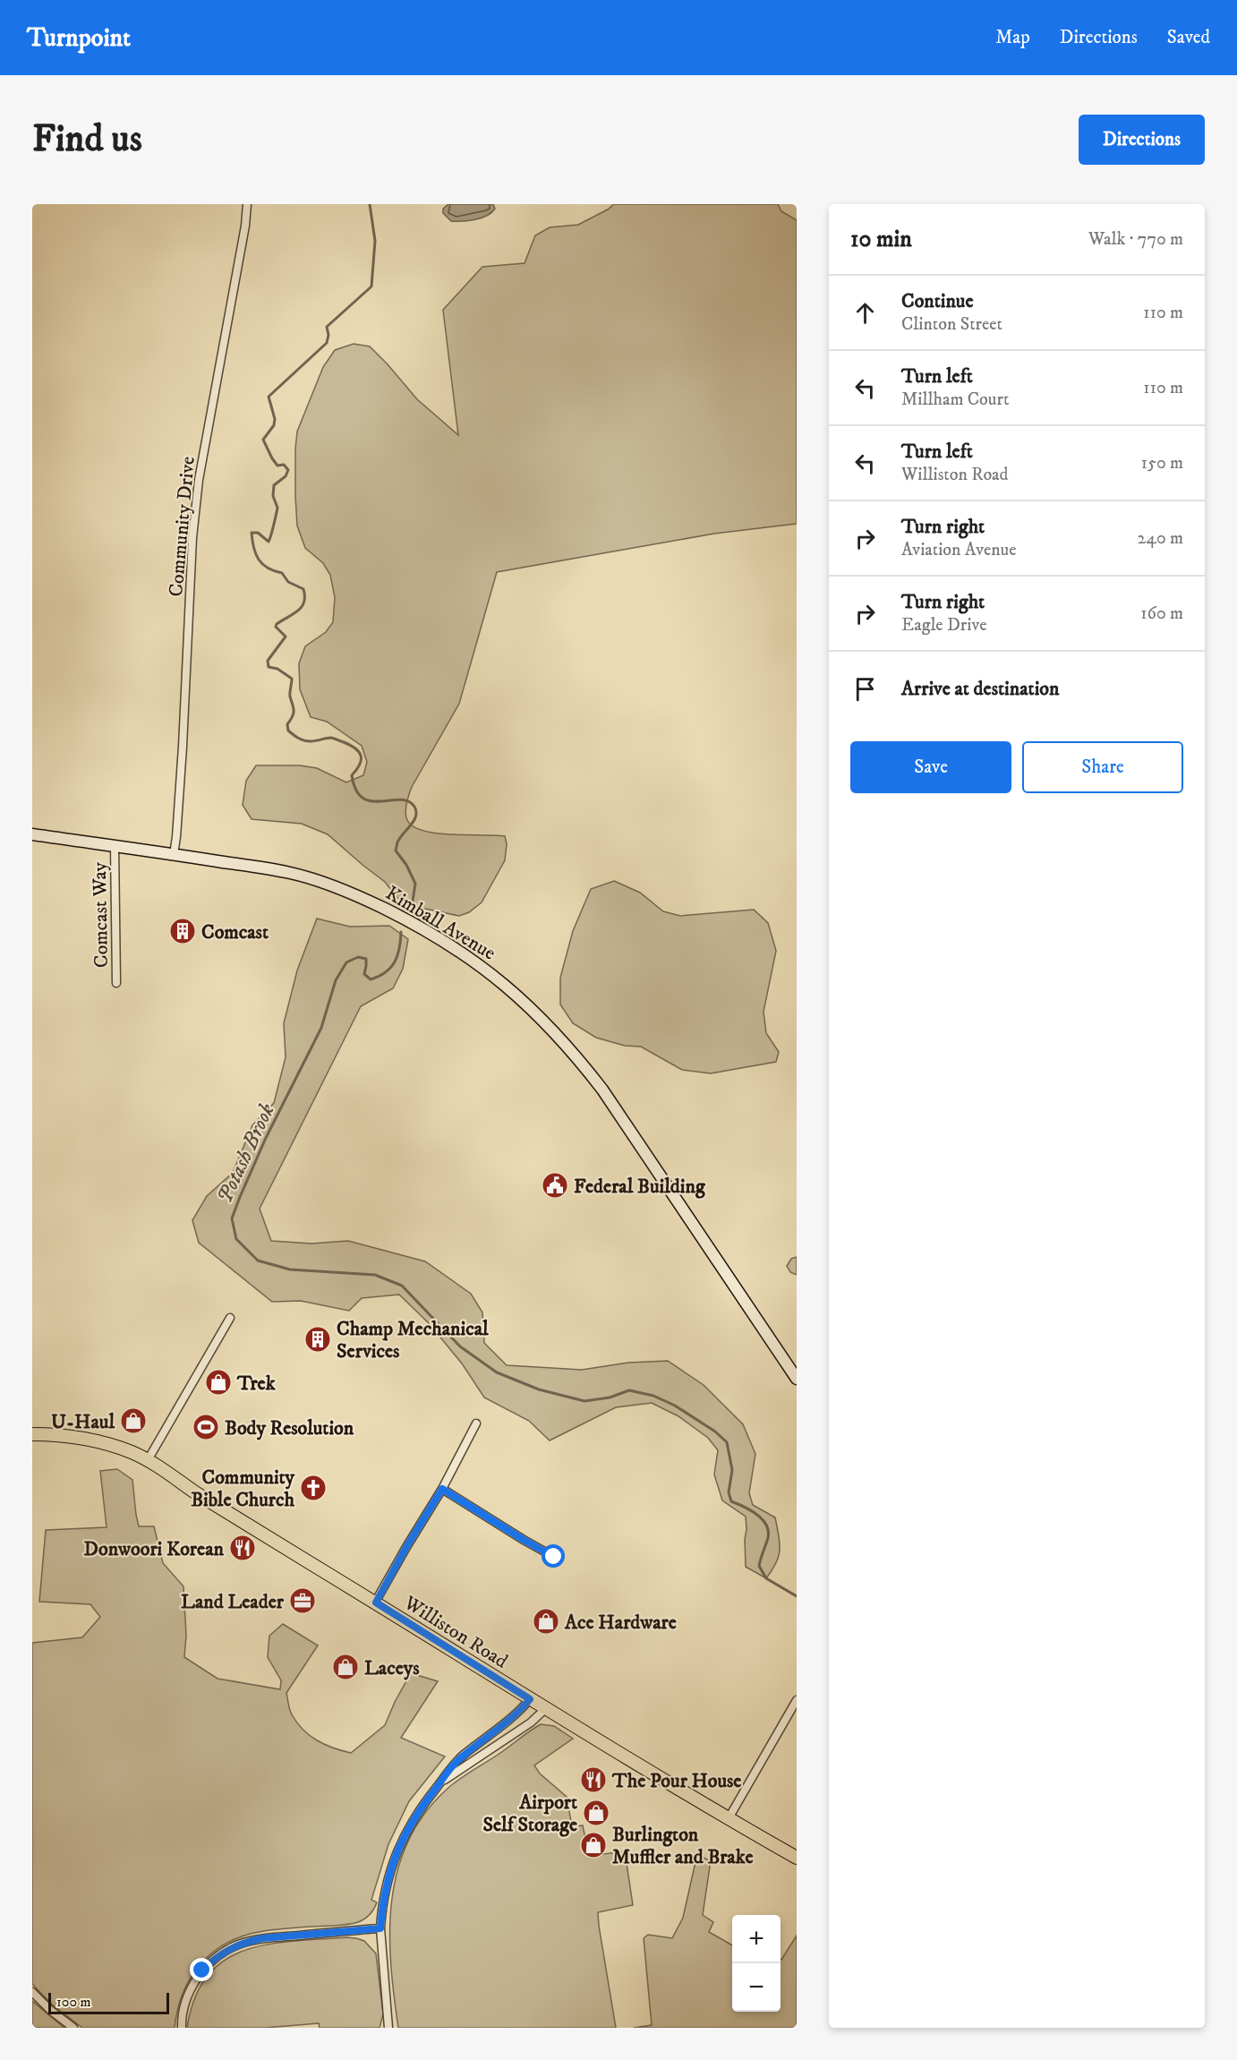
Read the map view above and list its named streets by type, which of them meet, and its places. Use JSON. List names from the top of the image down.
{
  "streets": {
    "main road": ["Kimball Avenue", "Williston Road"],
    "street": ["Community Drive", "Comcast Way"]
  },
  "crossings": [
    ["Community Drive", "Kimball Avenue"],
    ["Comcast Way", "Kimball Avenue"]
  ],
  "water": ["Potash Brook"],
  "places": {
    "building": ["Comcast", "Champ Mechanical Services"],
    "public building": ["Federal Building"],
    "shop": [
      "Trek",
      "U-Haul",
      "Ace Hardware",
      "Laceys",
      "Airport Self Storage",
      "Burlington Muffler and Brake"
    ],
    "sports": ["Body Resolution"],
    "church": ["Community Bible Church"],
    "restaurant": ["Donwoori Korean", "The Pour House"],
    "office": ["Land Leader"]
  },
  "scale_bar": "100 m",
  "page": {
    "header": "Turnpoint",
    "nav": ["Map", "Directions", "Saved"],
    "buttons": [
      "Directions",
      ["Save", "Share"]
    ],
    "title": "Find us",
    "heading": ["10 min", "Walk · 770 m"],
    "list": [
      ["Continue", "Clinton Street", "110 m"],
      ["Turn left", "Millham Court", "110 m"],
      ["Turn left", "Williston Road", "150 m"],
      ["Turn right", "Aviation Avenue", "240 m"],
      ["Turn right", "Eagle Drive", "160 m"],
      "Arrive at destination"
    ],
    "map_buttons": ["+", "−"],
    "scale": "100 m"
  }
}
